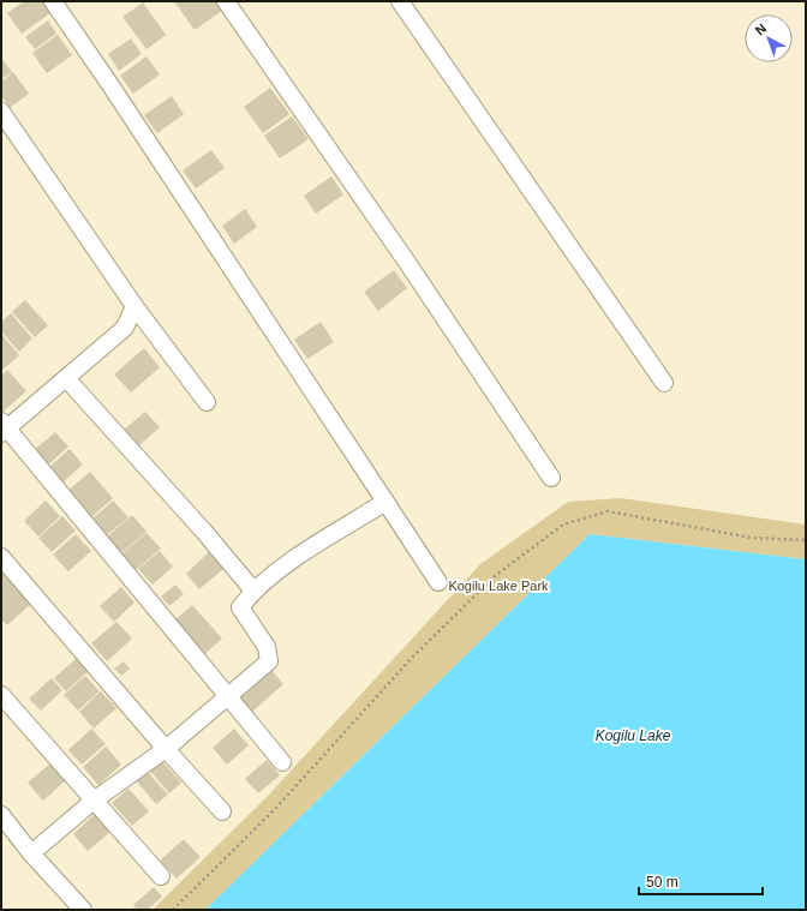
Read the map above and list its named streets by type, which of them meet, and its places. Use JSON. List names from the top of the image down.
{
  "water": ["Kogilu Lake"],
  "parks": ["Kogilu Lake Park"],
  "scale_bar": "50 m",
  "north": "top left"
}
